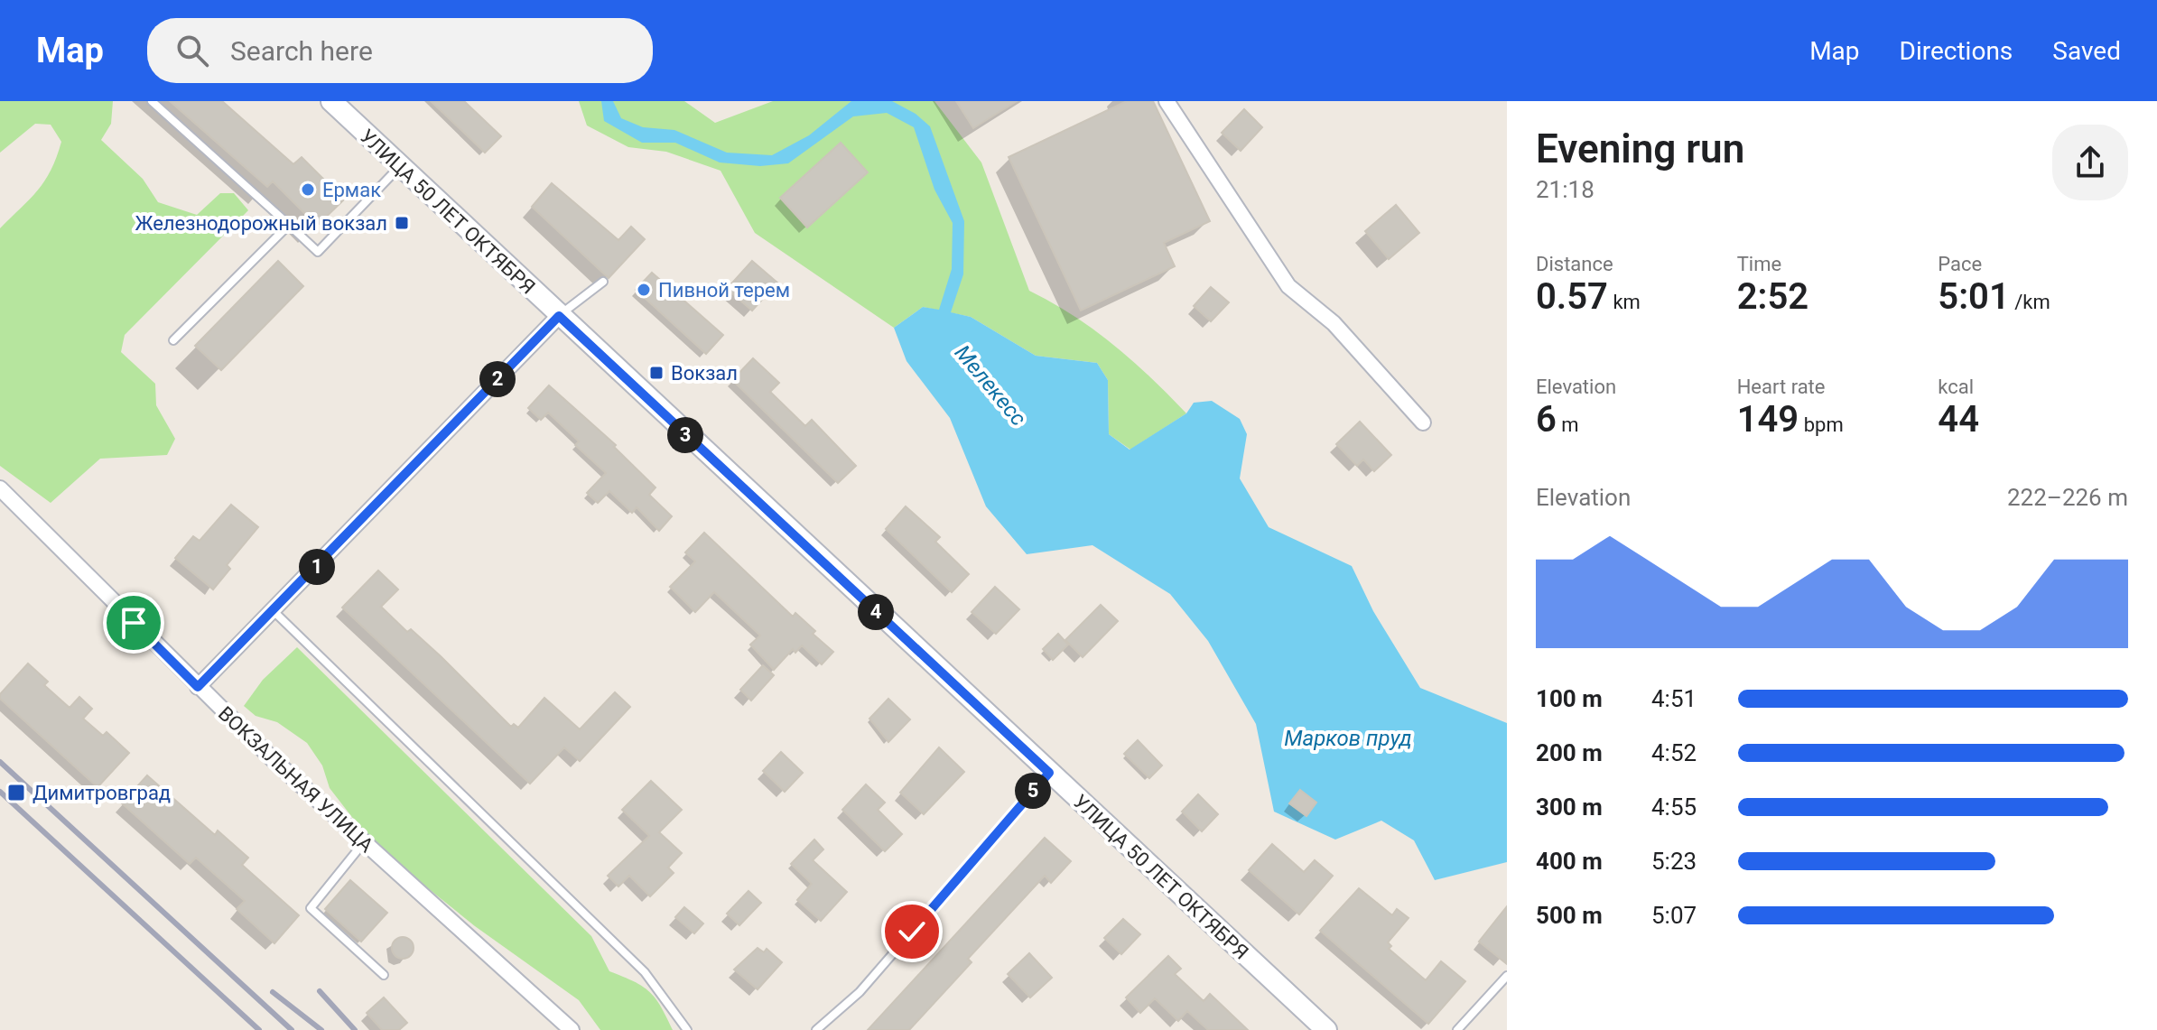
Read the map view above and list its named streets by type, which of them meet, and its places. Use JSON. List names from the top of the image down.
{
  "streets": {
    "main road": ["УЛИЦА 50 ЛЕТ ОКТЯБРЯ"],
    "street": ["ВОКЗАЛЬНАЯ УЛИЦА"]
  },
  "water": ["Мелекесс", "Марков пруд"],
  "places": {
    "other": ["Ермак", "Пивной терем"],
    "transit": ["Железнодорожный вокзал", "Вокзал", "Димитровград"]
  },
  "page": {
    "header": "Map",
    "search": "Search here",
    "nav": ["Map", "Directions", "Saved"],
    "heading": ["Evening run", "21:18"],
    "stats": [
      ["Distance", "0.57 km"],
      ["Time", "2:52"],
      ["Pace", "5:01 /km"],
      ["Elevation", "6 m"],
      ["Heart rate", "149 bpm"],
      ["kcal", "44"]
    ],
    "pins": [
      "2",
      "3",
      "1",
      "4",
      "5"
    ],
    "chart": ["Elevation", "222–226 m"],
    "list": [
      {
        "name": "100 m",
        "note": "4:51"
      },
      {
        "name": "200 m",
        "note": "4:52"
      },
      {
        "name": "300 m",
        "note": "4:55"
      },
      {
        "name": "400 m",
        "note": "5:23"
      },
      {
        "name": "500 m",
        "note": "5:07"
      }
    ]
  }
}
